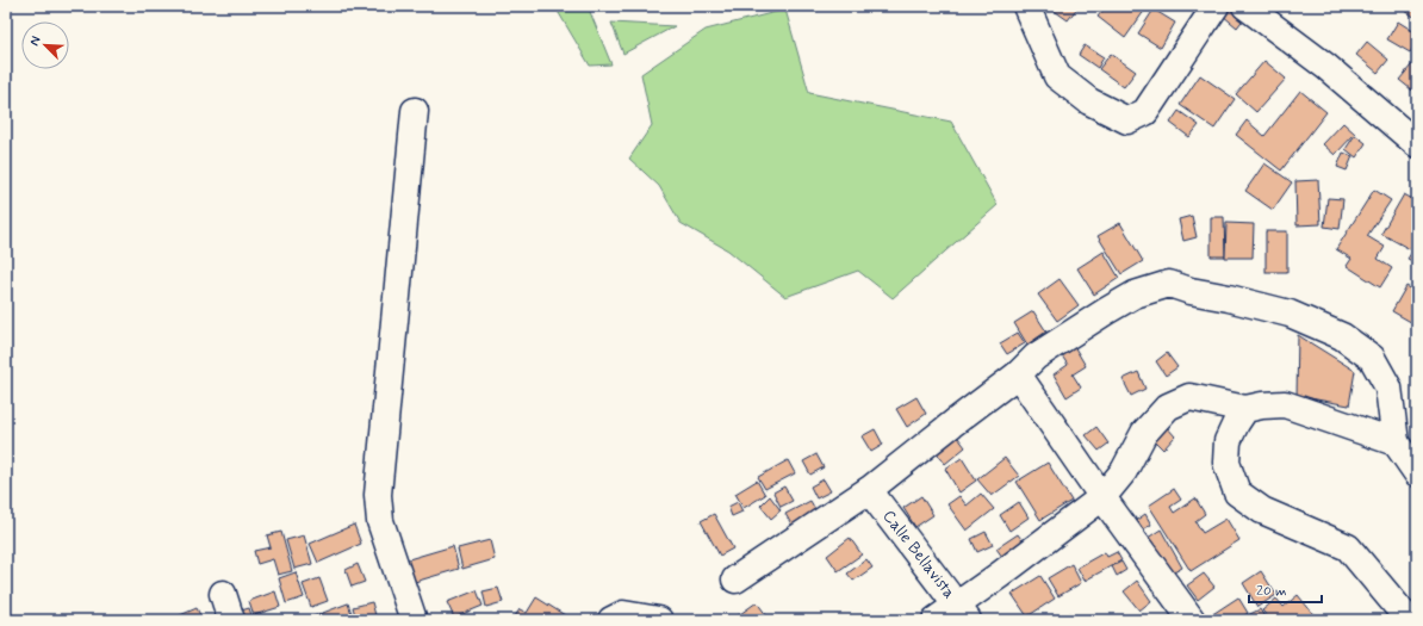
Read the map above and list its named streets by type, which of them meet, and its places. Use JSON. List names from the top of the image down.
{
  "streets": {
    "street": ["Calle Bellavista"]
  },
  "scale_bar": "20 m",
  "north": "top left"
}
